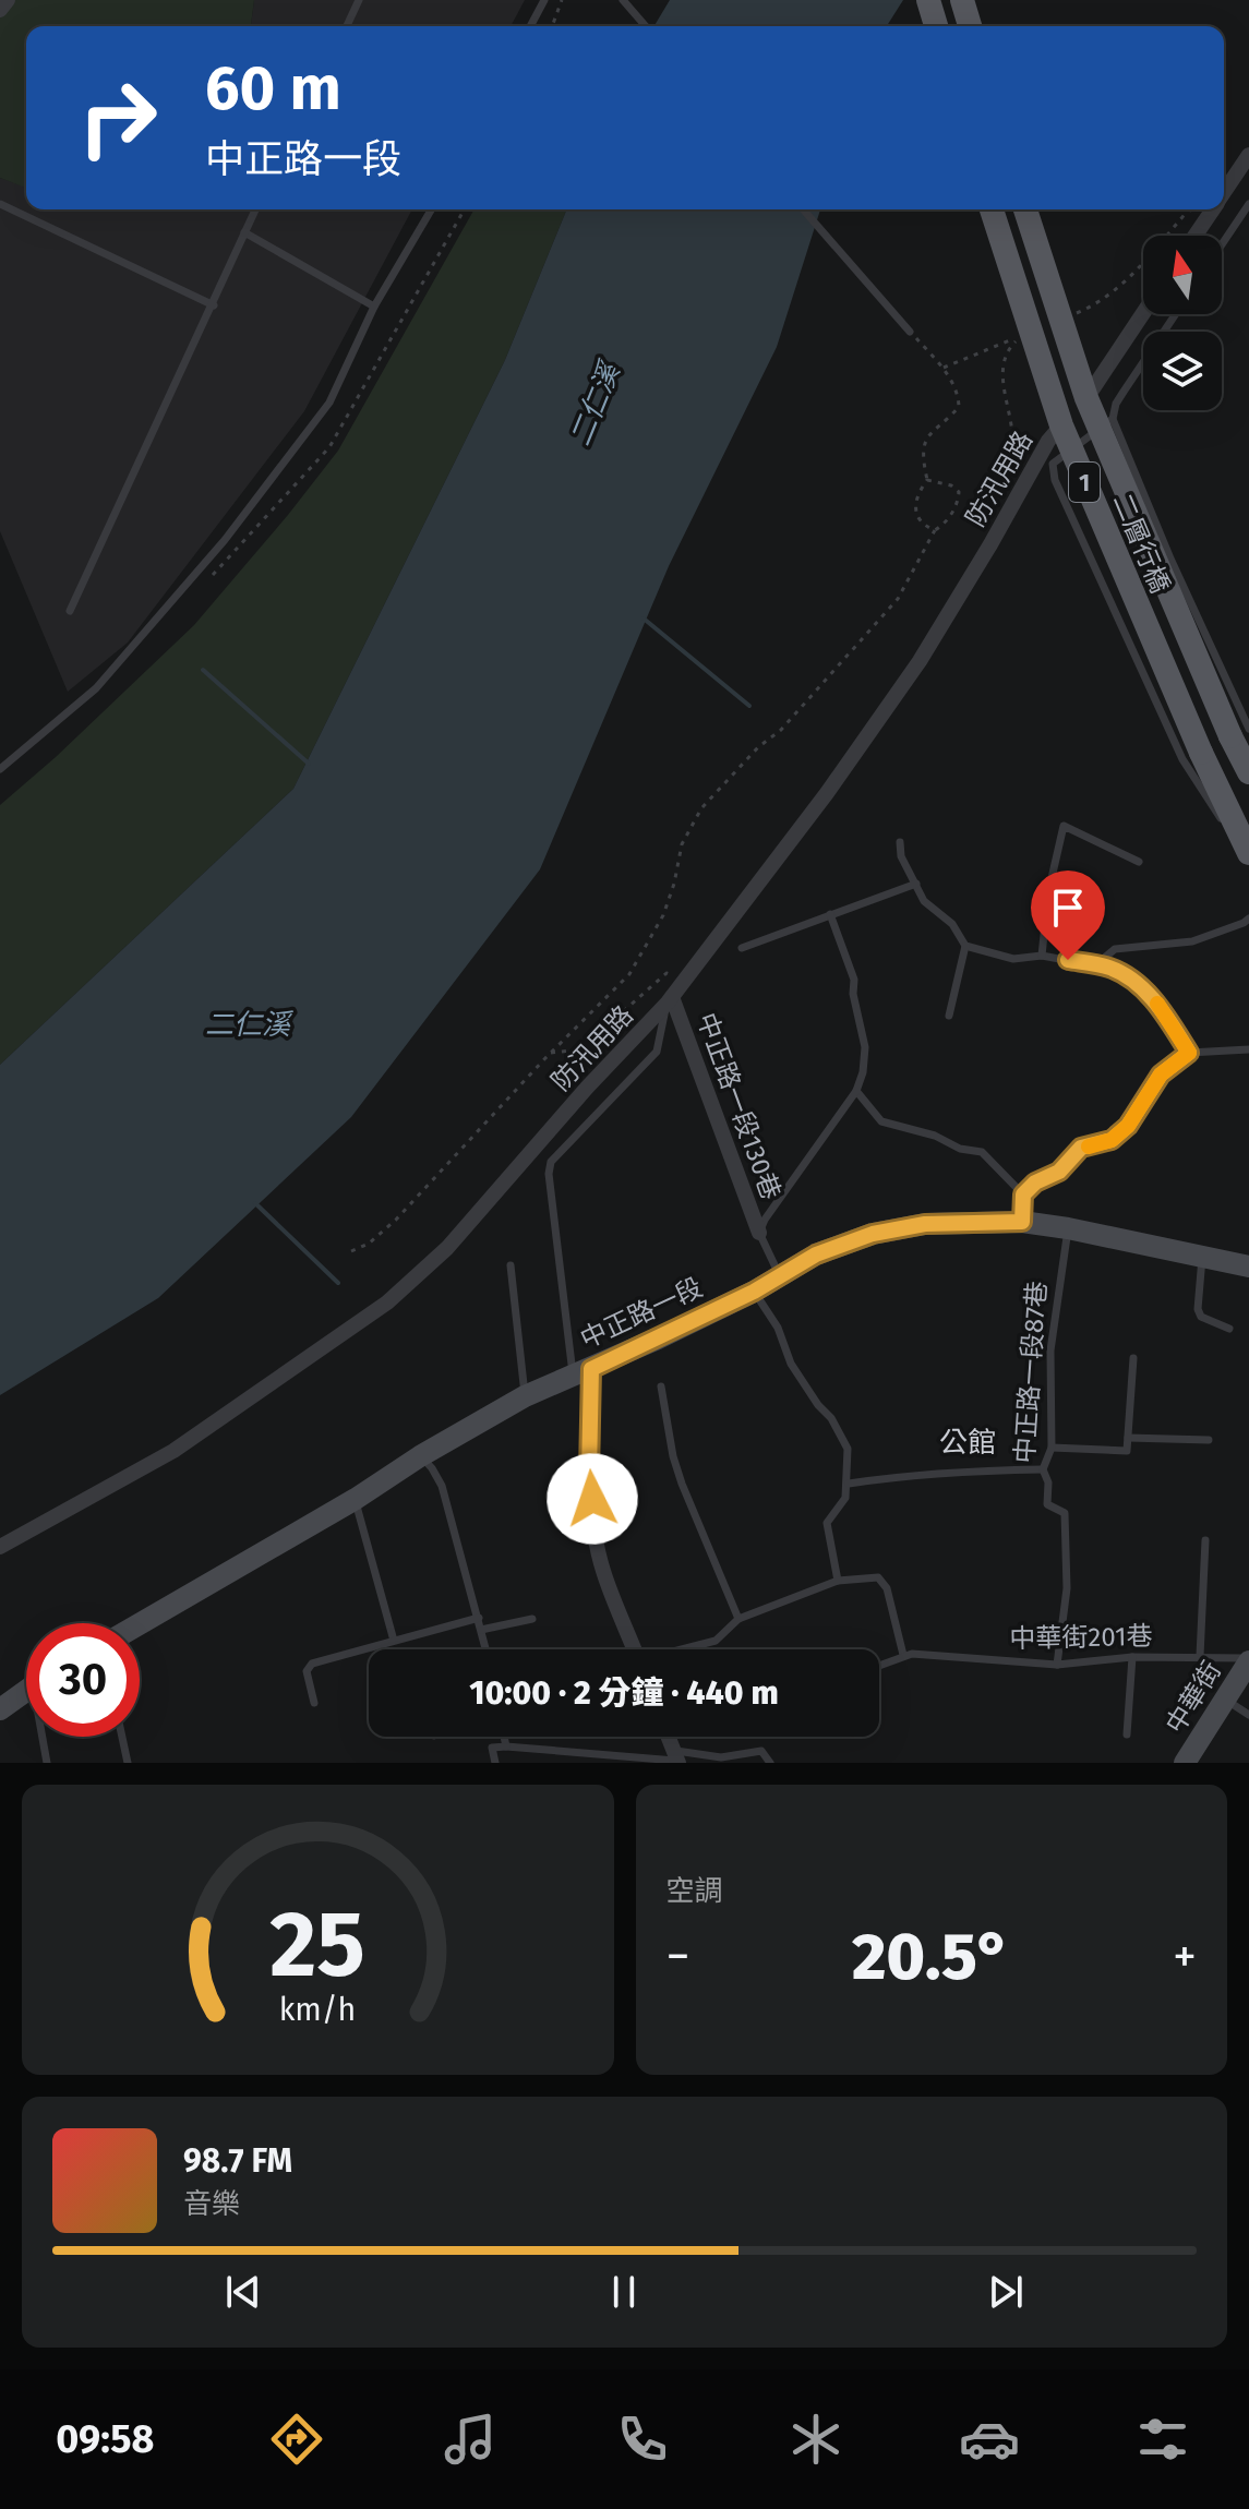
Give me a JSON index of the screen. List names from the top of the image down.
{
  "streets": {
    "main road": ["1", "二層行橋"],
    "street": [
      "防汛用路",
      "中正路一段130巷",
      "中正路一段",
      "中華街"
    ],
    "lane": ["中正路一段87巷", "中華街201巷"]
  },
  "crossings": [
    ["防汛用路", "二層行橋"],
    ["防汛用路", "中正路一段130巷"],
    ["1", "二層行橋"],
    ["中正路一段130巷", "中正路一段"],
    ["中正路一段", "中正路一段87巷"],
    ["中正路一段87巷", "中華街201巷"],
    ["中華街201巷", "中華街"]
  ],
  "districts": ["公館"],
  "water": ["二仁溪"],
  "north": "top",
  "page": {
    "turn": ["60 m", "中正路一段"],
    "limit": "30",
    "trip": "10:00 · 2 分鐘 · 440 m",
    "tile": "空調",
    "heat": ["−", "20.5°", "+"],
    "song": ["98.7 FM", "音樂"],
    "tabs": "09:58",
    "gauge": ["25", "km/h"]
  }
}
